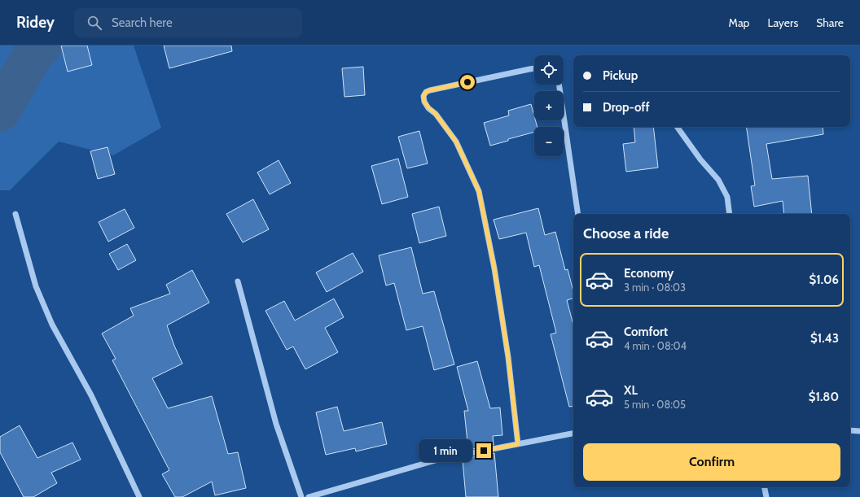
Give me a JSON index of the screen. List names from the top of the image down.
{
  "page": {
    "header": "Ridey",
    "search": "Search here",
    "nav": ["Map", "Layers", "Share"],
    "map_buttons": ["+", "−"],
    "banner": ["Pickup", "Drop-off"],
    "heading": "Choose a ride",
    "list": [
      {
        "name": "Economy",
        "note": "3 min · 08:03",
        "value": "$1.06"
      },
      {
        "name": "Comfort",
        "note": "4 min · 08:04",
        "value": "$1.43"
      },
      {
        "name": "XL",
        "note": "5 min · 08:05",
        "value": "$1.80"
      }
    ],
    "buttons": "Confirm",
    "bubble": "1 min"
  }
}
